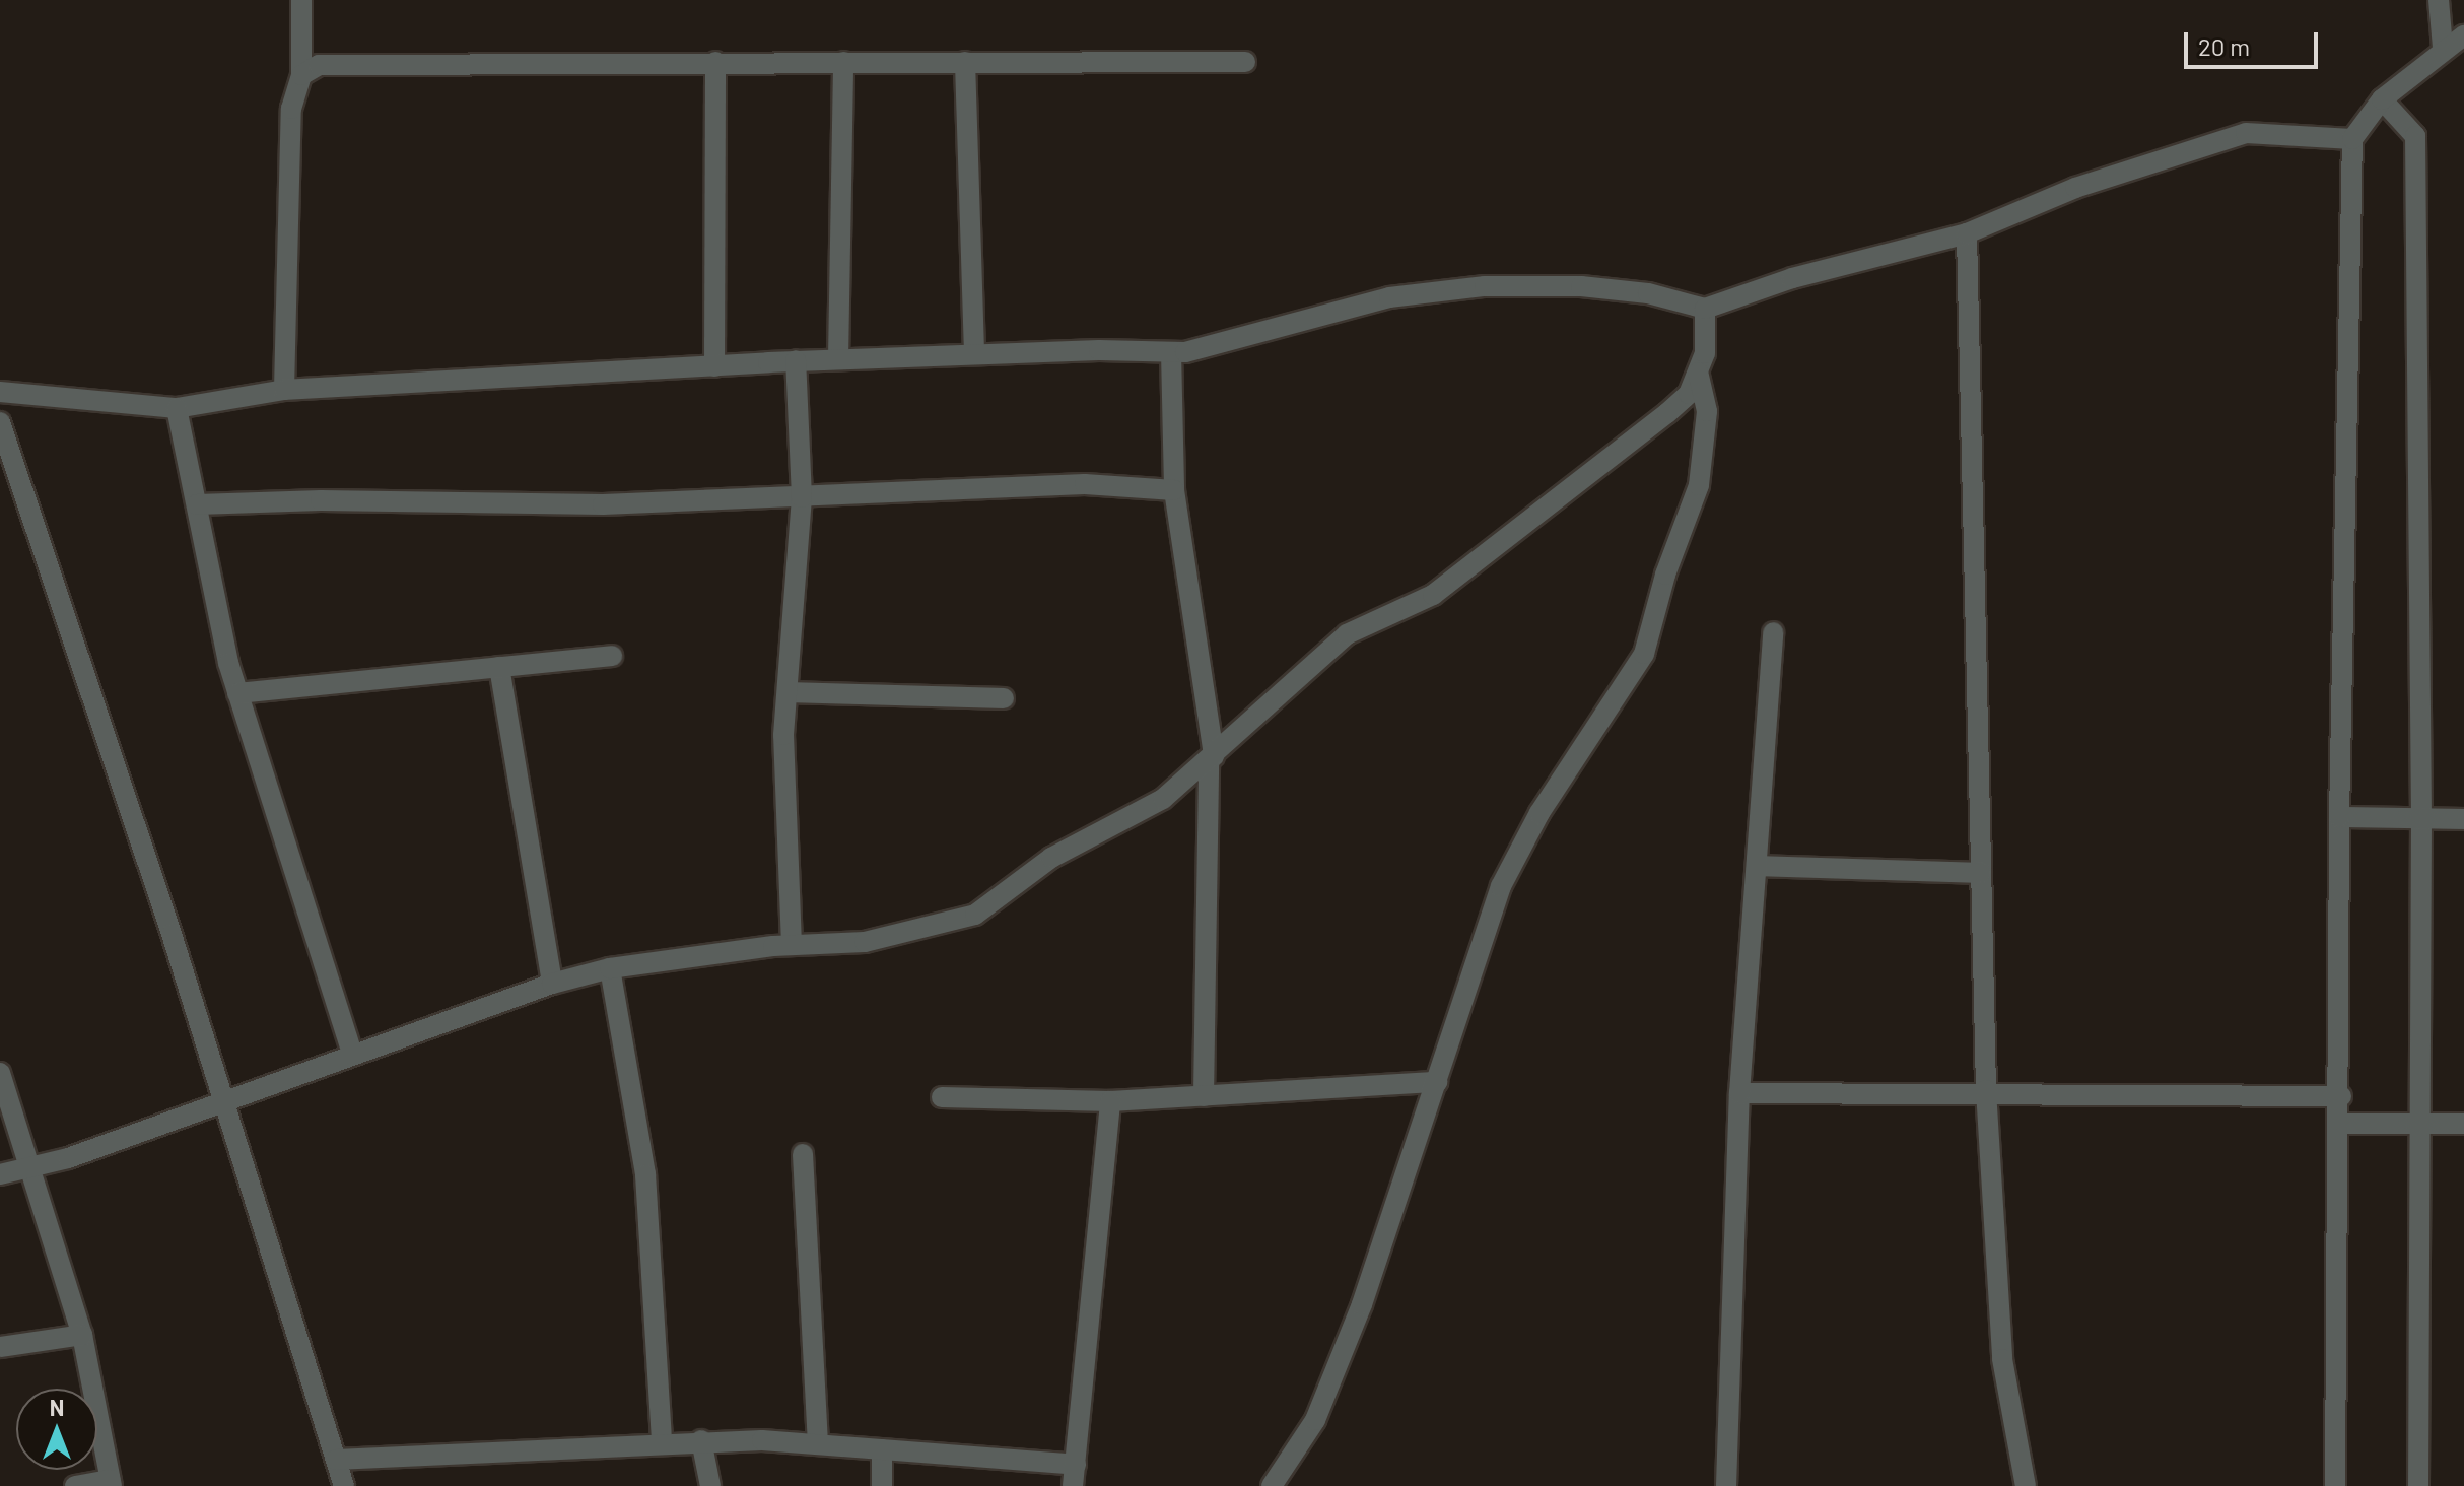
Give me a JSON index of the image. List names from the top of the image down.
{
  "scale_bar": "20 m",
  "north": "top"
}
